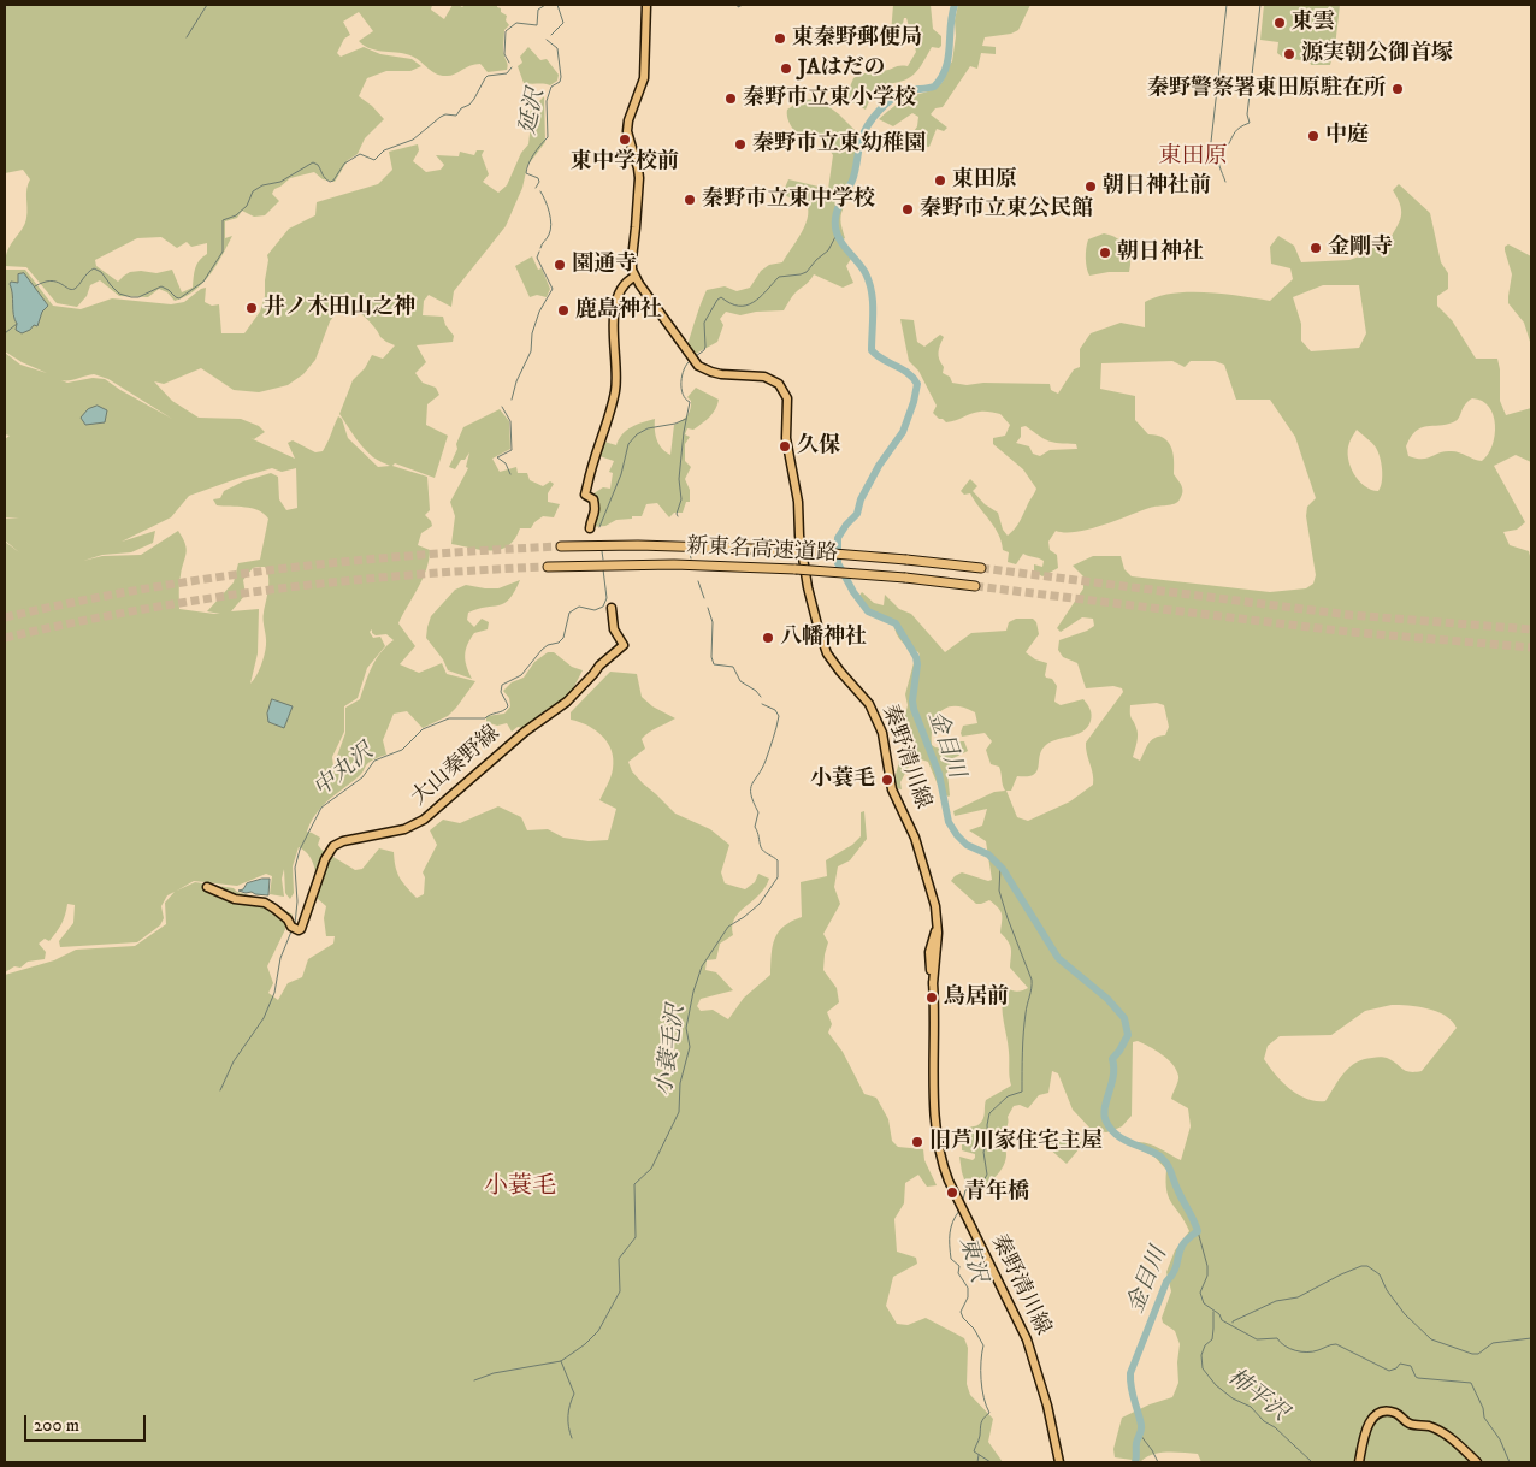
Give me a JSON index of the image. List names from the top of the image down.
{
  "streets": {
    "highway": ["新東名高速道路"],
    "main road": ["秦野清川線", "大山秦野線"]
  },
  "districts": ["東田原", "小蓑毛"],
  "water": [
    "延沢",
    "金目川",
    "中丸沢",
    "小蓑毛沢",
    "東沢",
    "柿平沢"
  ],
  "places": [
    "東雲",
    "東秦野郵便局",
    "源実朝公御首塚",
    "JAはだの",
    "秦野警察署東田原駐在所",
    "秦野市立東小学校",
    "中庭",
    "東中学校前",
    "秦野市立東幼稚園",
    "東田原",
    "朝日神社前",
    "秦野市立東中学校",
    "秦野市立東公民館",
    "金剛寺",
    "朝日神社",
    "園通寺",
    "井ノ木田山之神",
    "鹿島神社",
    "久保",
    "八幡神社",
    "小蓑毛",
    "鳥居前",
    "旧芦川家住宅主屋",
    "青年橋"
  ],
  "scale_bar": "200 m"
}
